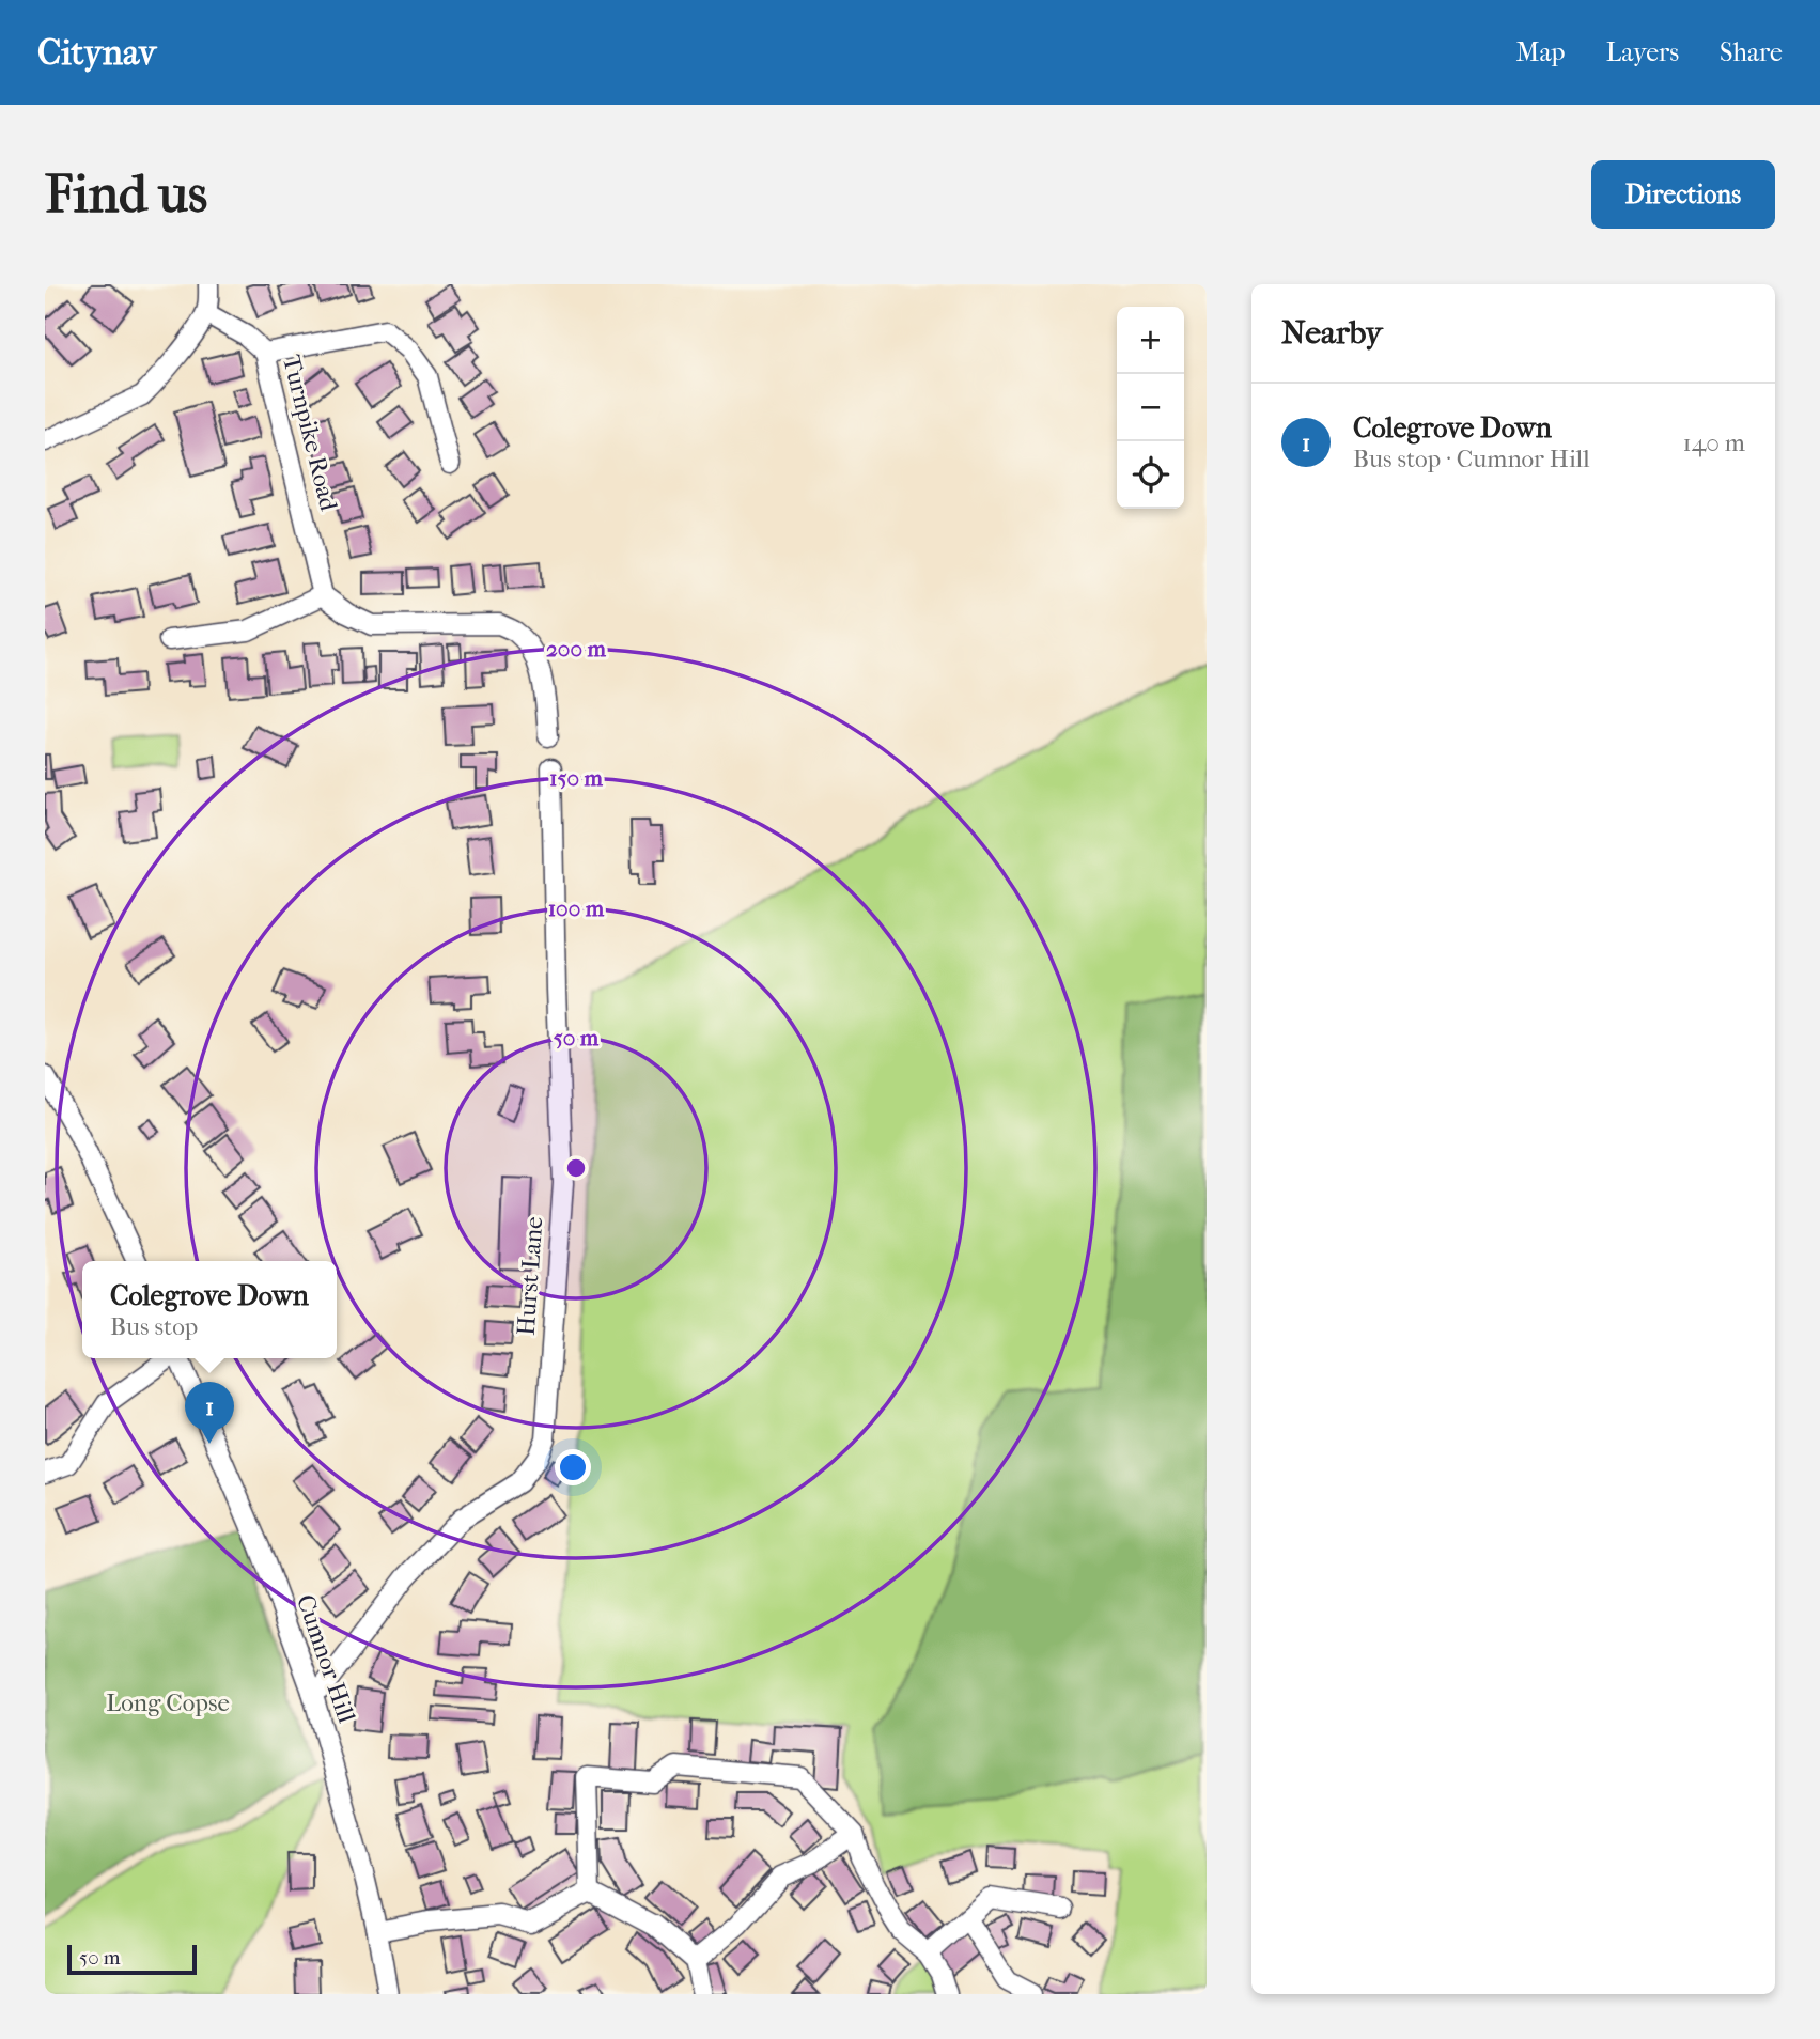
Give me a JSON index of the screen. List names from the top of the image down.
{
  "streets": {
    "street": ["Turnpike Road", "Hurst Lane", "Cumnor Hill"]
  },
  "crossings": [
    ["Hurst Lane", "Cumnor Hill"]
  ],
  "parks": ["Long Copse"],
  "scale_bar": "50 m",
  "page": {
    "header": "Citynav",
    "nav": ["Map", "Layers", "Share"],
    "buttons": "Directions",
    "title": "Find us",
    "heading": "Nearby",
    "map_buttons": ["+", "−"],
    "list": [
      {
        "mark": "1",
        "name": "Colegrove Down",
        "note": "Bus stop · Cumnor Hill",
        "value": "140 m"
      }
    ],
    "popup": ["Colegrove Down", "Bus stop"],
    "pins": "1",
    "scale": "50 m"
  },
  "rings": [
    "200 m",
    "150 m",
    "100 m",
    "50 m"
  ]
}
